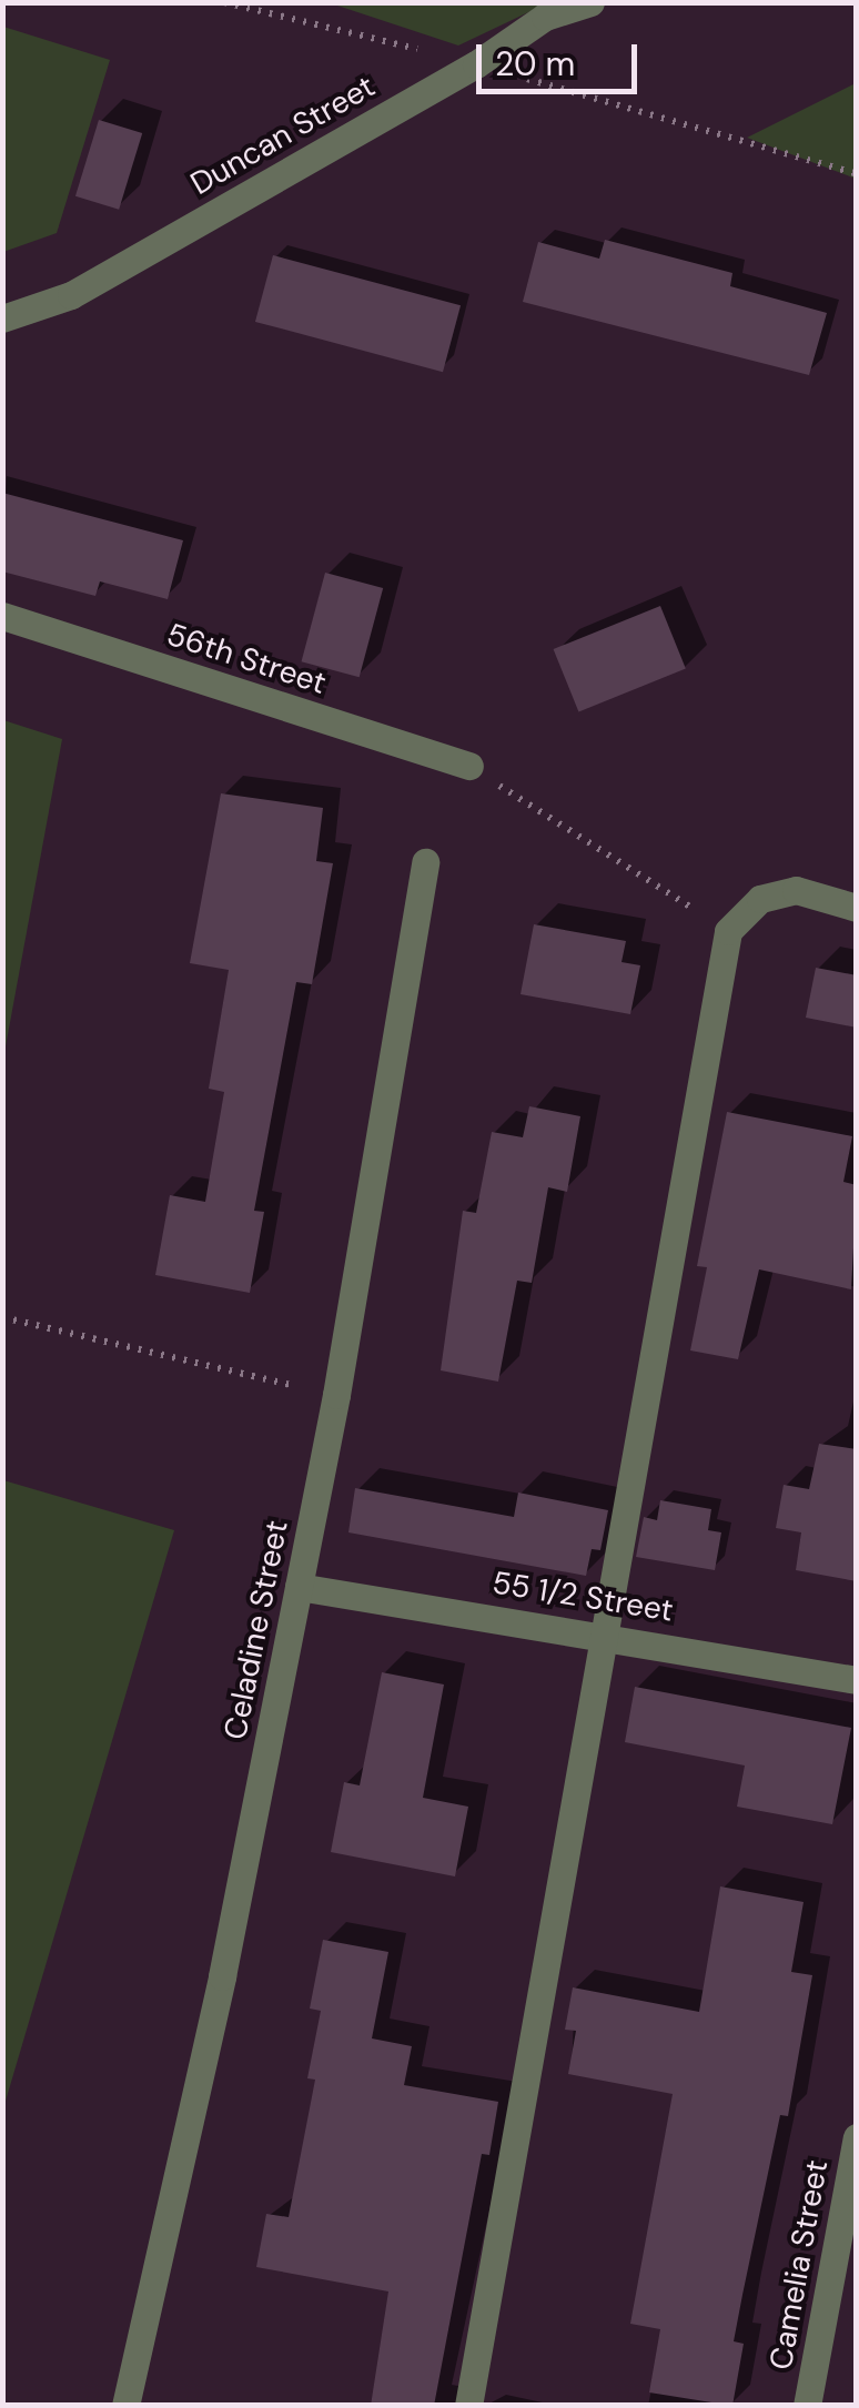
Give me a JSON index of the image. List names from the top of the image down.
{
  "streets": {
    "street": [
      "Duncan Street",
      "56th Street",
      "55 1/2 Street",
      "Celadine Street",
      "Camelia Street"
    ]
  },
  "crossings": [
    ["55 1/2 Street", "Celadine Street"]
  ],
  "scale_bar": "20 m"
}
